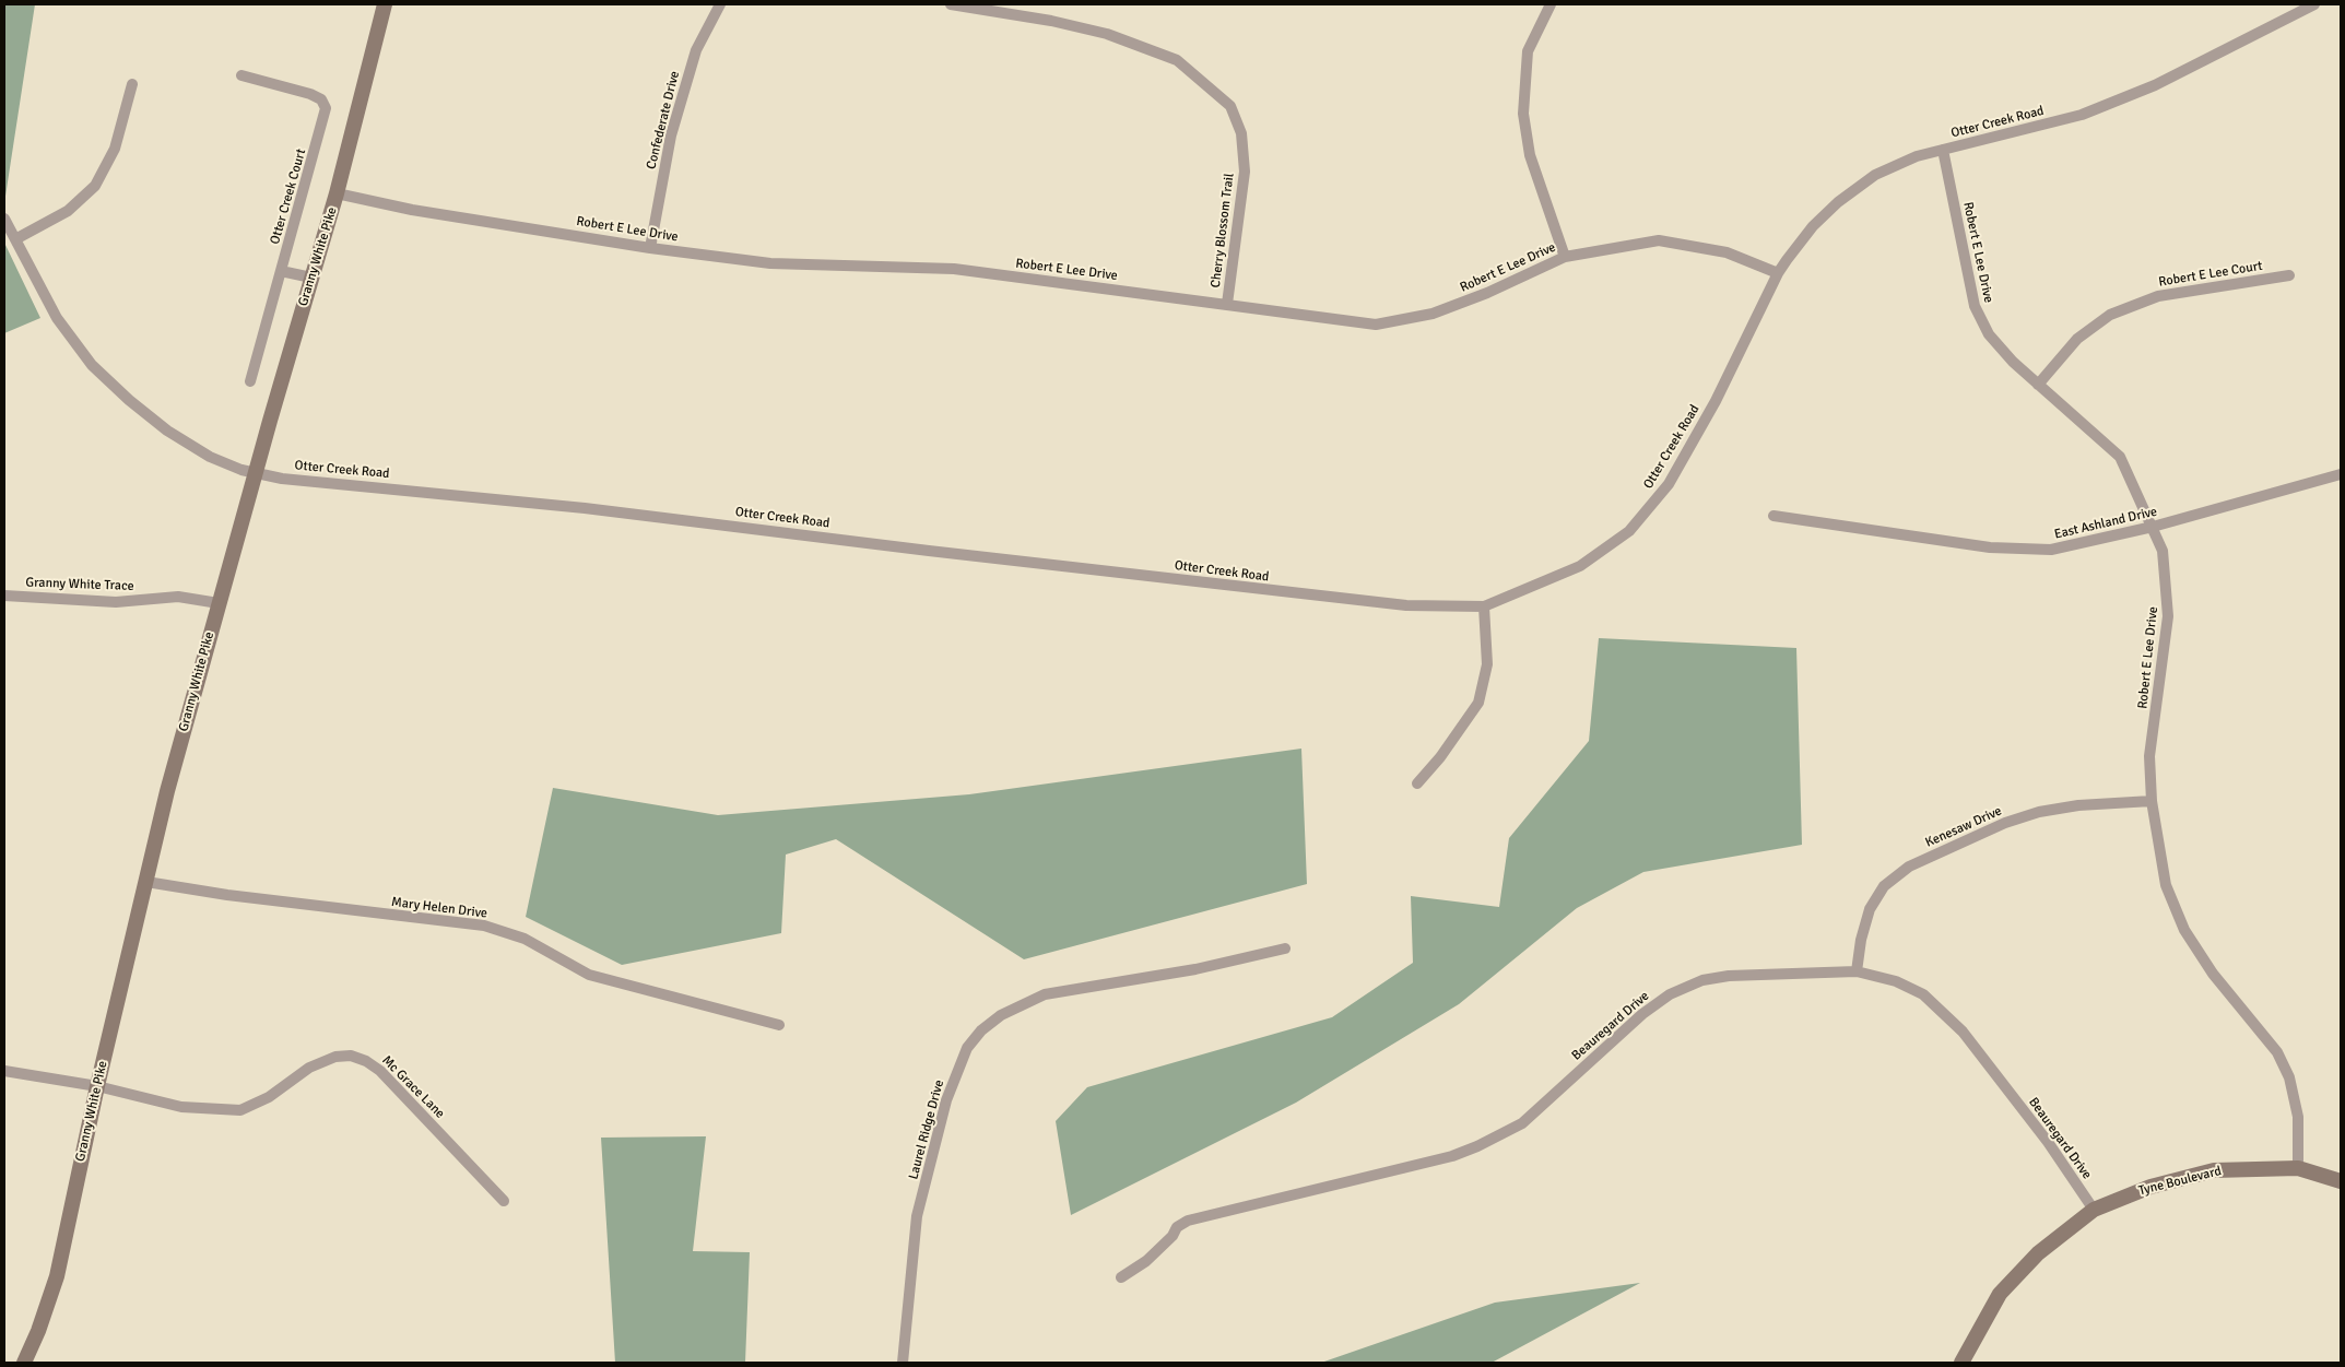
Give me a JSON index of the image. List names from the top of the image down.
{
  "streets": {
    "main road": ["Granny White Pike", "Tyne Boulevard"],
    "street": [
      "Confederate Drive",
      "Otter Creek Road",
      "Otter Creek Court",
      "Robert E Lee Drive",
      "Cherry Blossom Trail",
      "Robert E Lee Court",
      "East Ashland Drive",
      "Granny White Trace",
      "Kenesaw Drive",
      "Mary Helen Drive",
      "Beauregard Drive",
      "Mc Grace Lane",
      "Laurel Ridge Drive"
    ]
  },
  "crossings": [
    ["Confederate Drive", "Robert E Lee Drive"],
    ["Otter Creek Road", "Robert E Lee Drive"],
    ["Otter Creek Road", "Granny White Pike"],
    ["Robert E Lee Drive", "Cherry Blossom Trail"],
    ["Robert E Lee Drive", "Granny White Pike"],
    ["Robert E Lee Drive", "Robert E Lee Court"],
    ["Robert E Lee Drive", "East Ashland Drive"],
    ["Robert E Lee Drive", "Kenesaw Drive"],
    ["Robert E Lee Drive", "Tyne Boulevard"],
    ["Granny White Pike", "Granny White Trace"],
    ["Granny White Pike", "Mary Helen Drive"],
    ["Granny White Pike", "Mc Grace Lane"],
    ["Kenesaw Drive", "Beauregard Drive"],
    ["Beauregard Drive", "Tyne Boulevard"]
  ]
}
